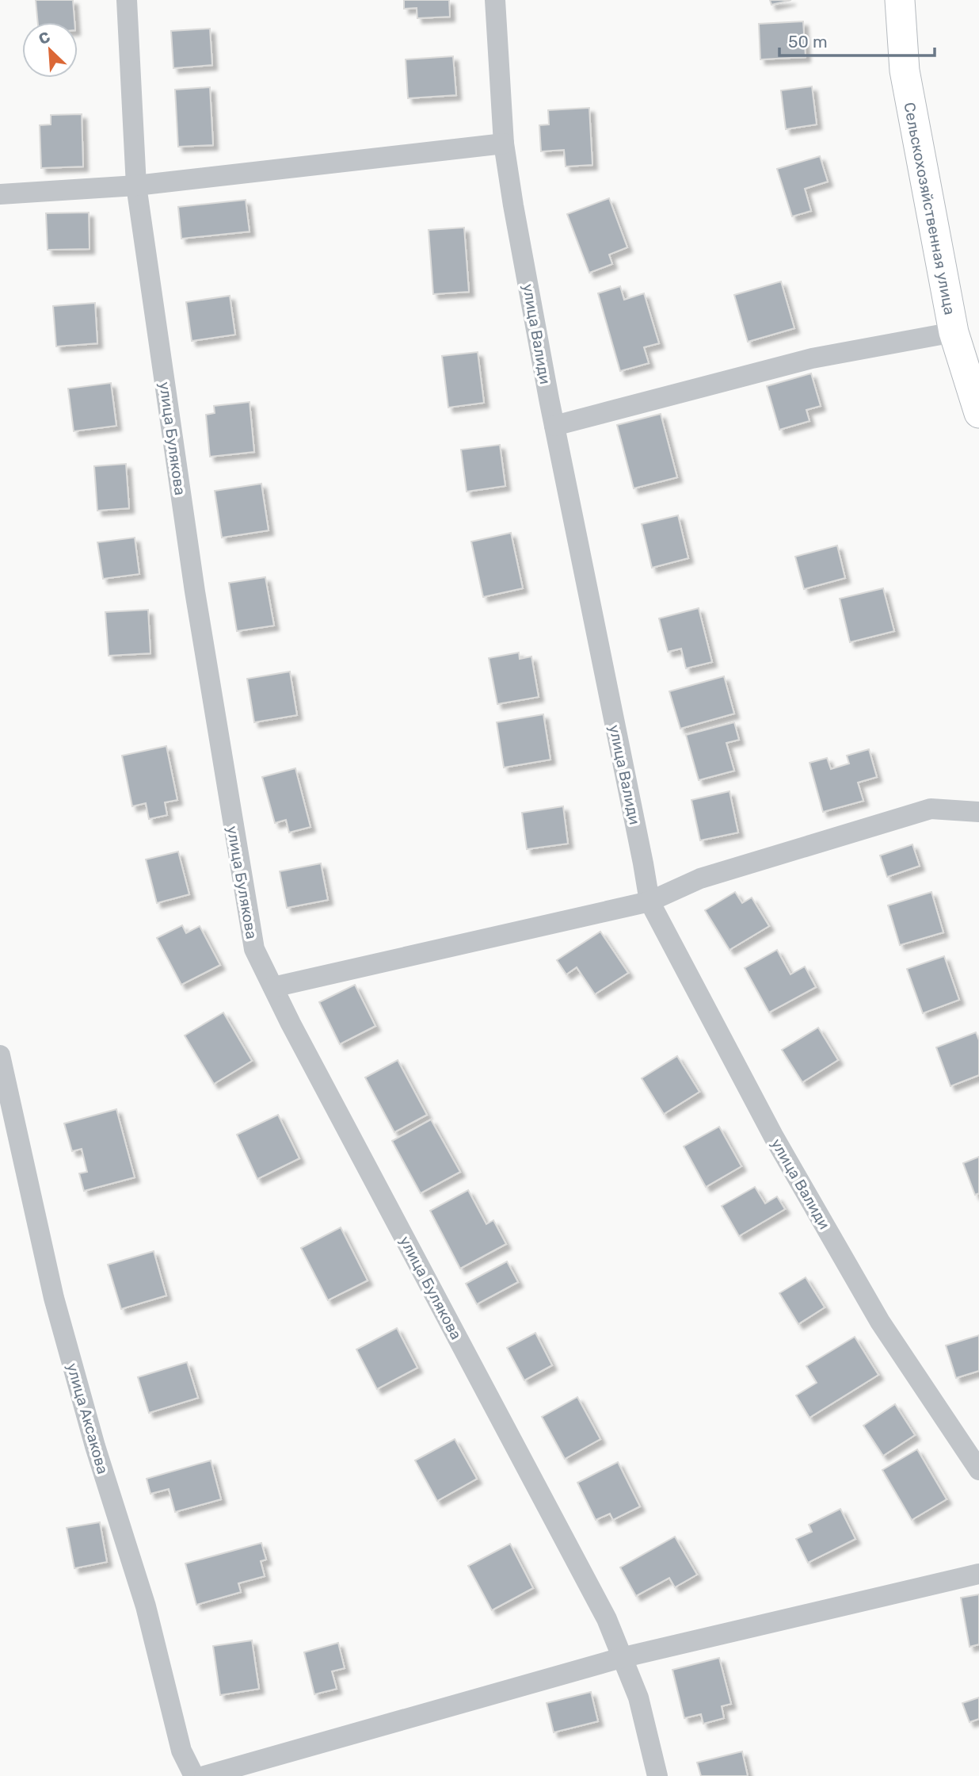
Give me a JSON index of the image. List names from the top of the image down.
{
  "streets": {
    "main road": ["Сельскохозяйственная улица"],
    "street": ["улица Валиди", "улица Булякова", "улица Аксакова"]
  },
  "scale_bar": "50 m",
  "north": "top left"
}
